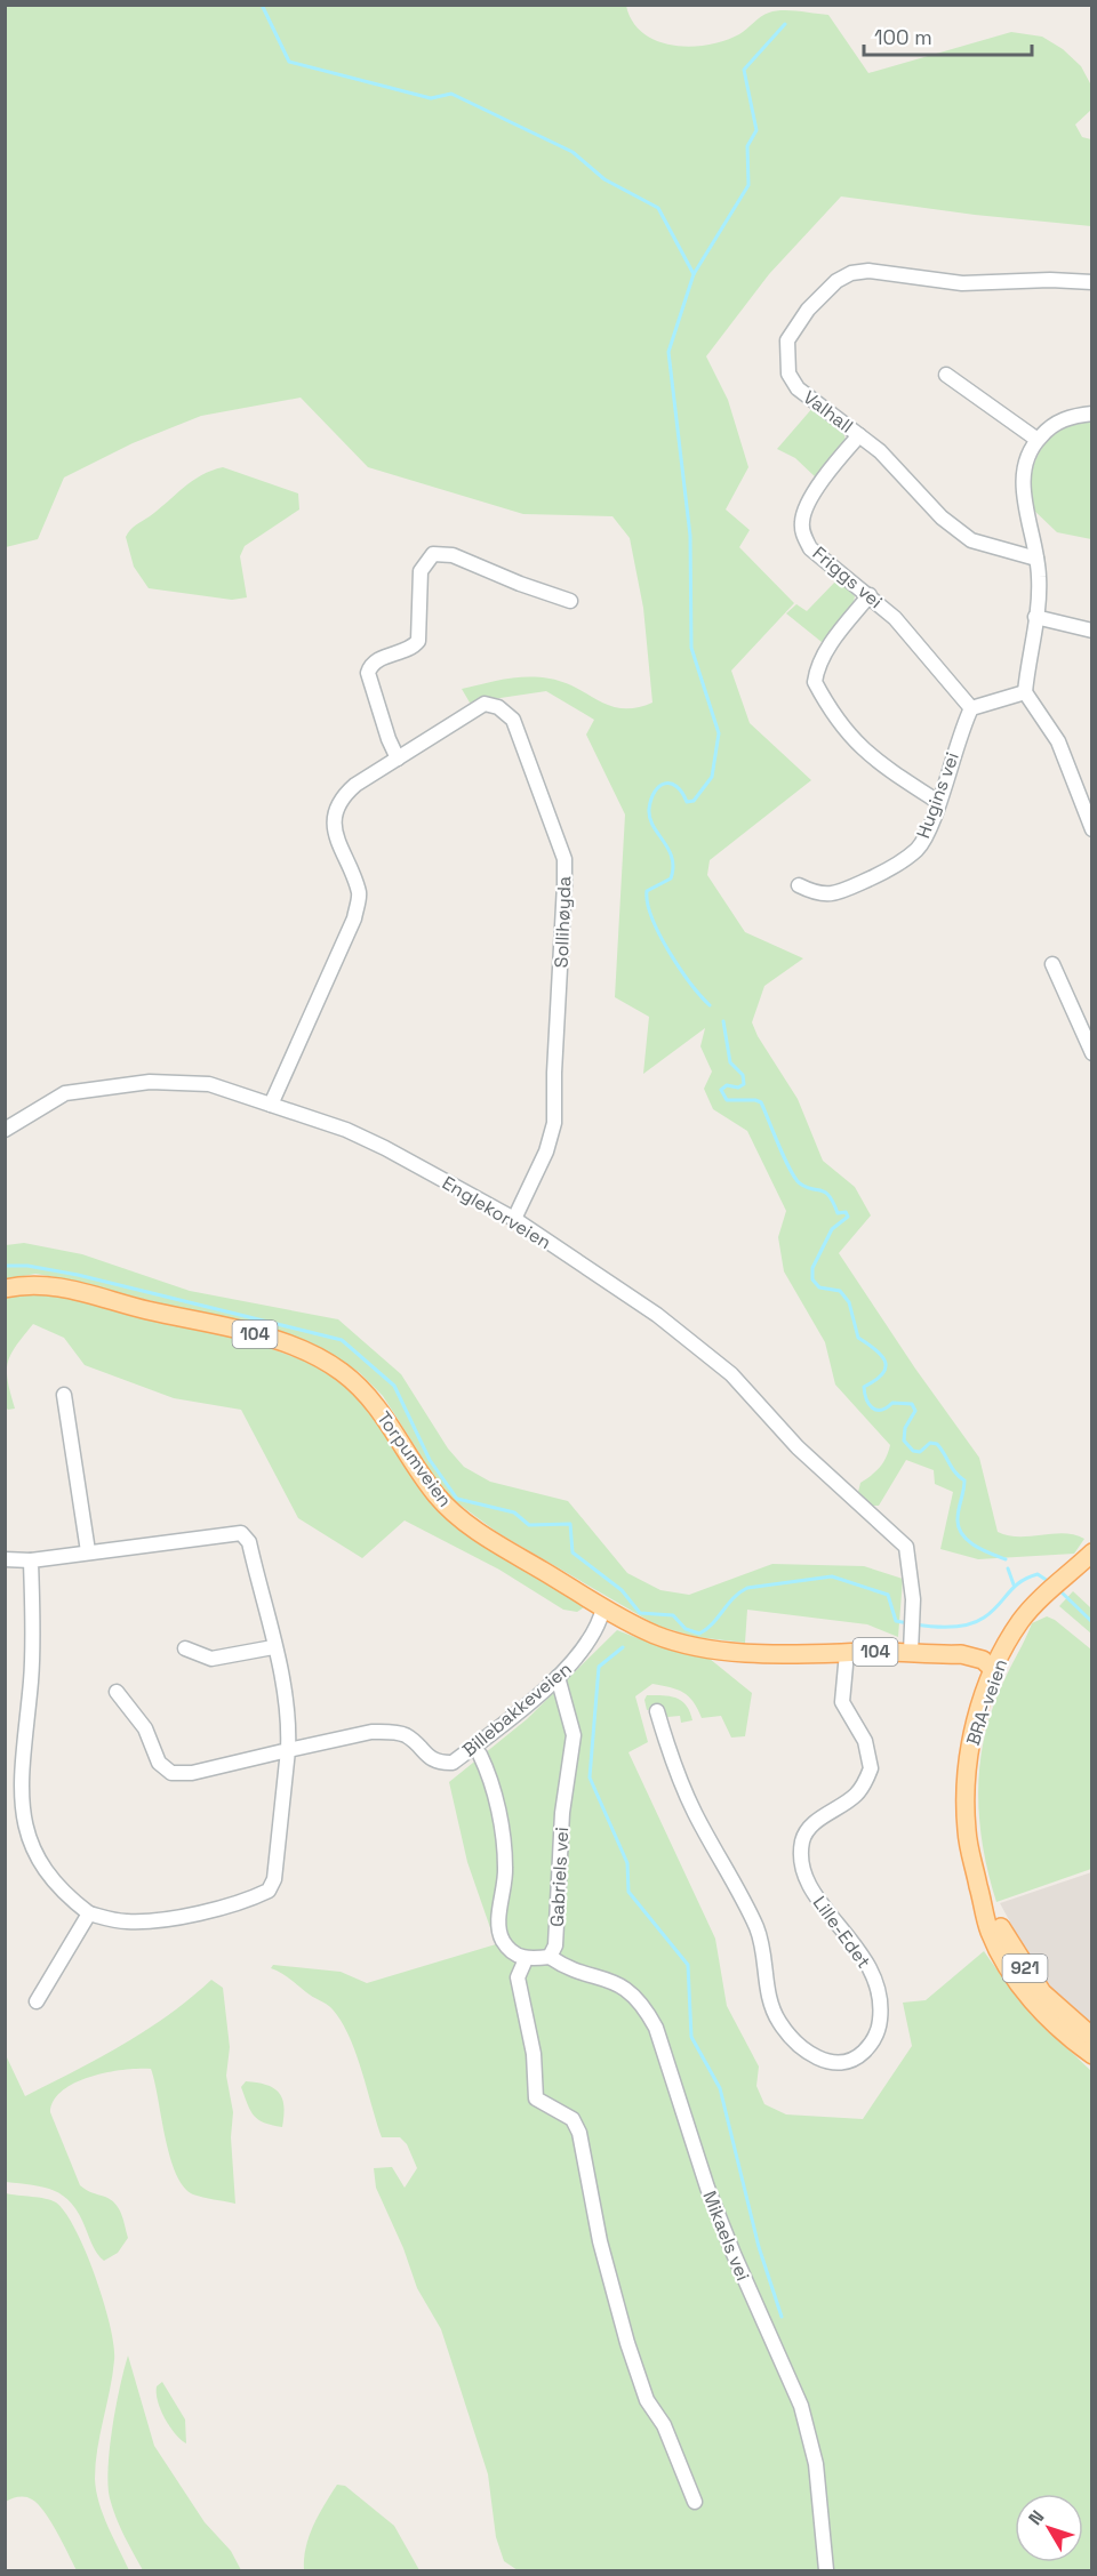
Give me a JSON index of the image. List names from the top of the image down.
{
  "streets": {
    "main road": [
      "104",
      "Torpumveien",
      "BRA-veien",
      "921"
    ],
    "street": [
      "Valhall",
      "Friggs vei",
      "Hugins vei",
      "Sollihøyda",
      "Englekorveien",
      "Billebakkeveien",
      "Gabriels vei",
      "Lille-Edet",
      "Mikaels vei"
    ]
  },
  "crossings": [
    ["Valhall", "Friggs vei"],
    ["Friggs vei", "Hugins vei"],
    ["Sollihøyda", "Englekorveien"],
    ["Englekorveien", "Torpumveien"],
    ["Torpumveien", "BRA-veien"],
    ["Torpumveien", "Billebakkeveien"],
    ["Torpumveien", "Lille-Edet"],
    ["Billebakkeveien", "Gabriels vei"],
    ["Gabriels vei", "Mikaels vei"]
  ],
  "scale_bar": "100 m",
  "north": "top left"
}
